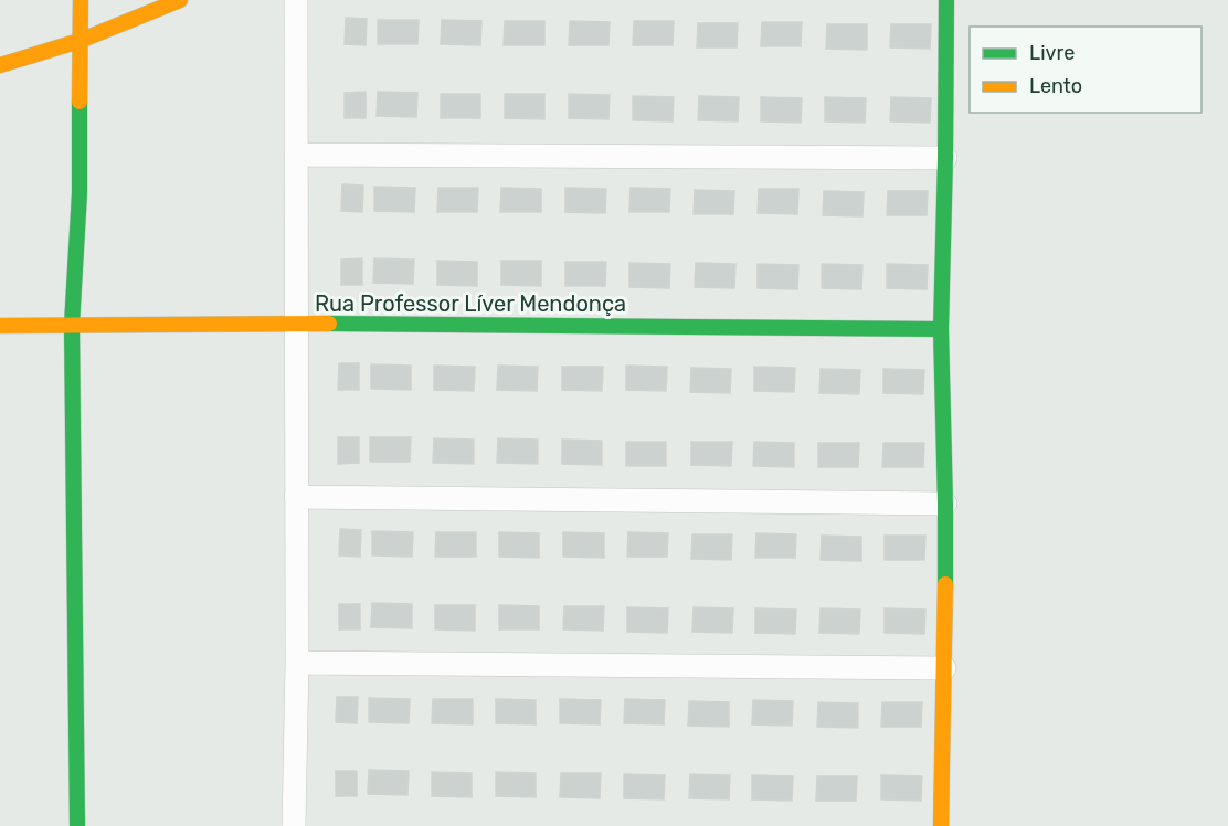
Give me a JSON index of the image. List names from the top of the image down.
{
  "streets": {
    "street": ["Rua Professor Líver Mendonça"]
  },
  "legend": ["Livre", "Lento"]
}
